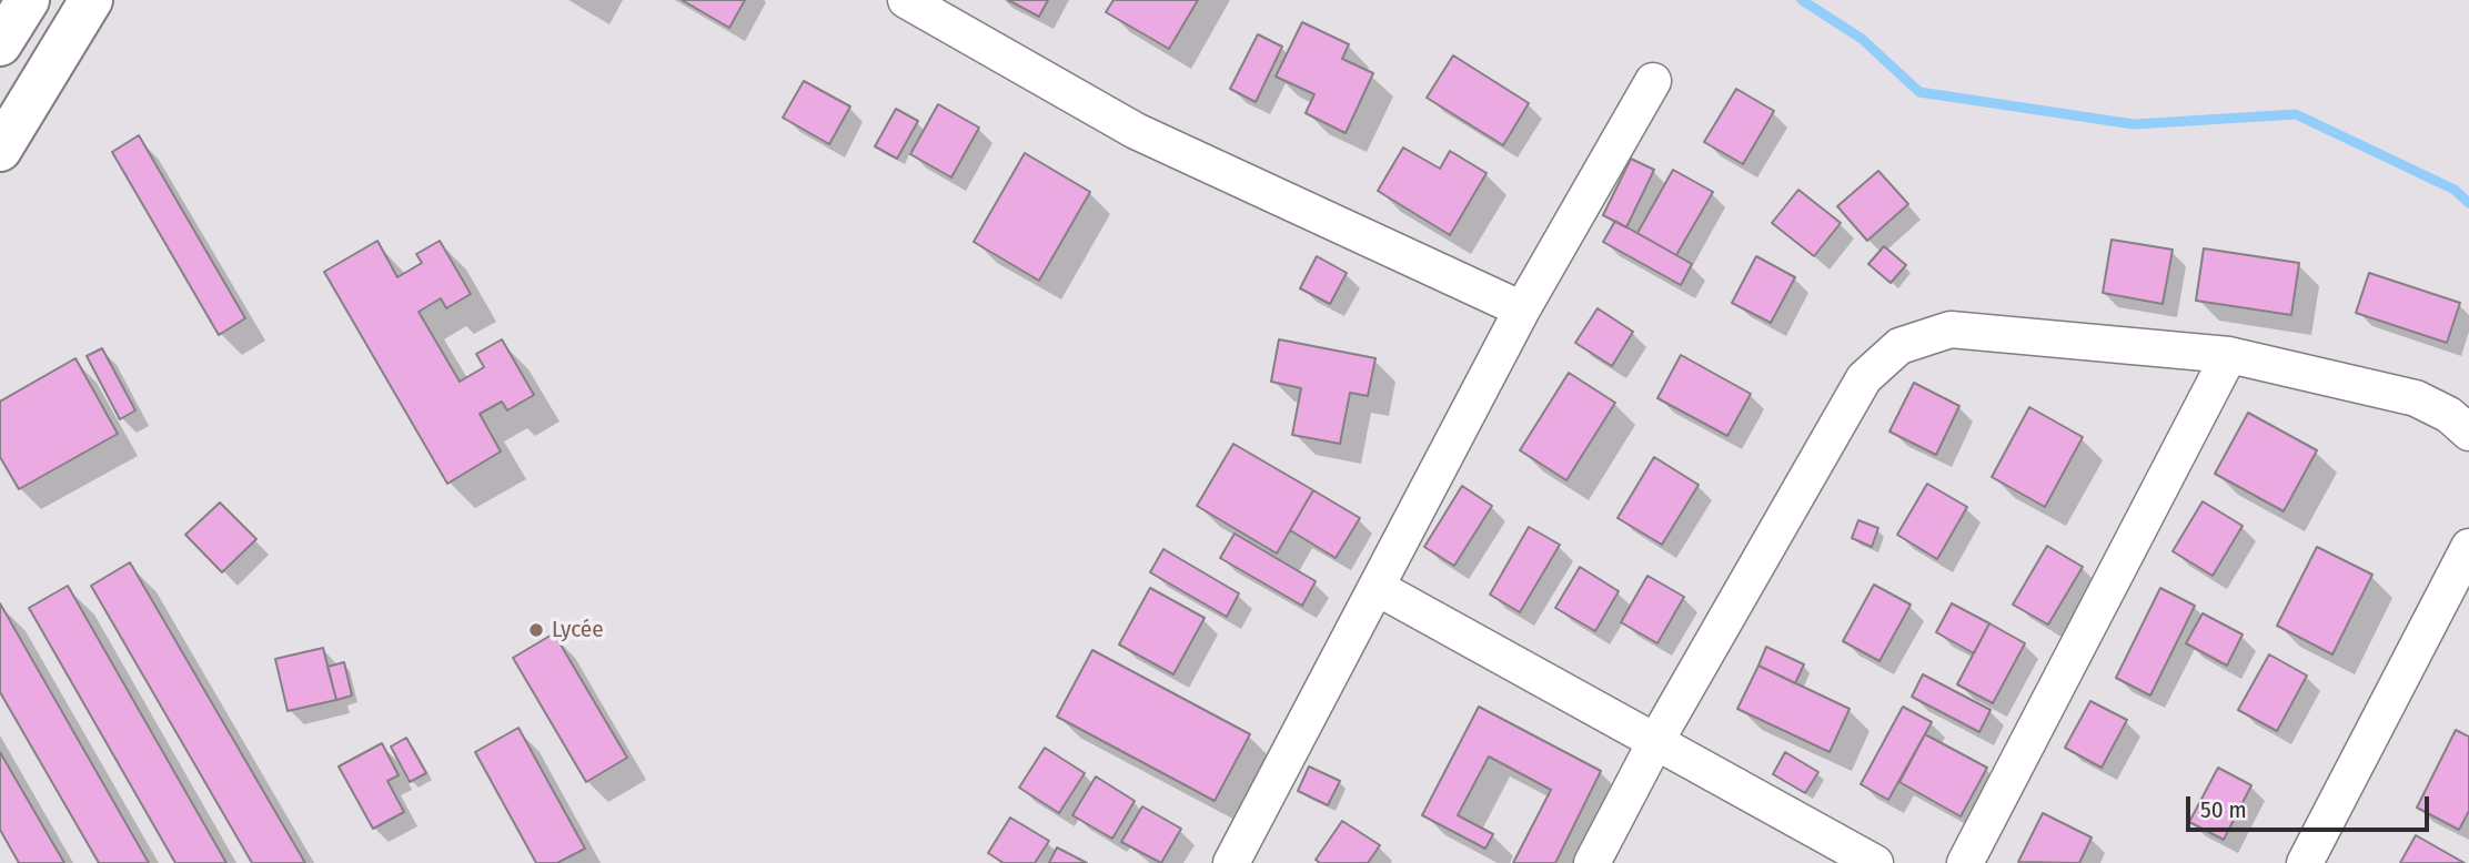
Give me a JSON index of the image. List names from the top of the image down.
{
  "places": ["Lycée"],
  "scale_bar": "50 m"
}
